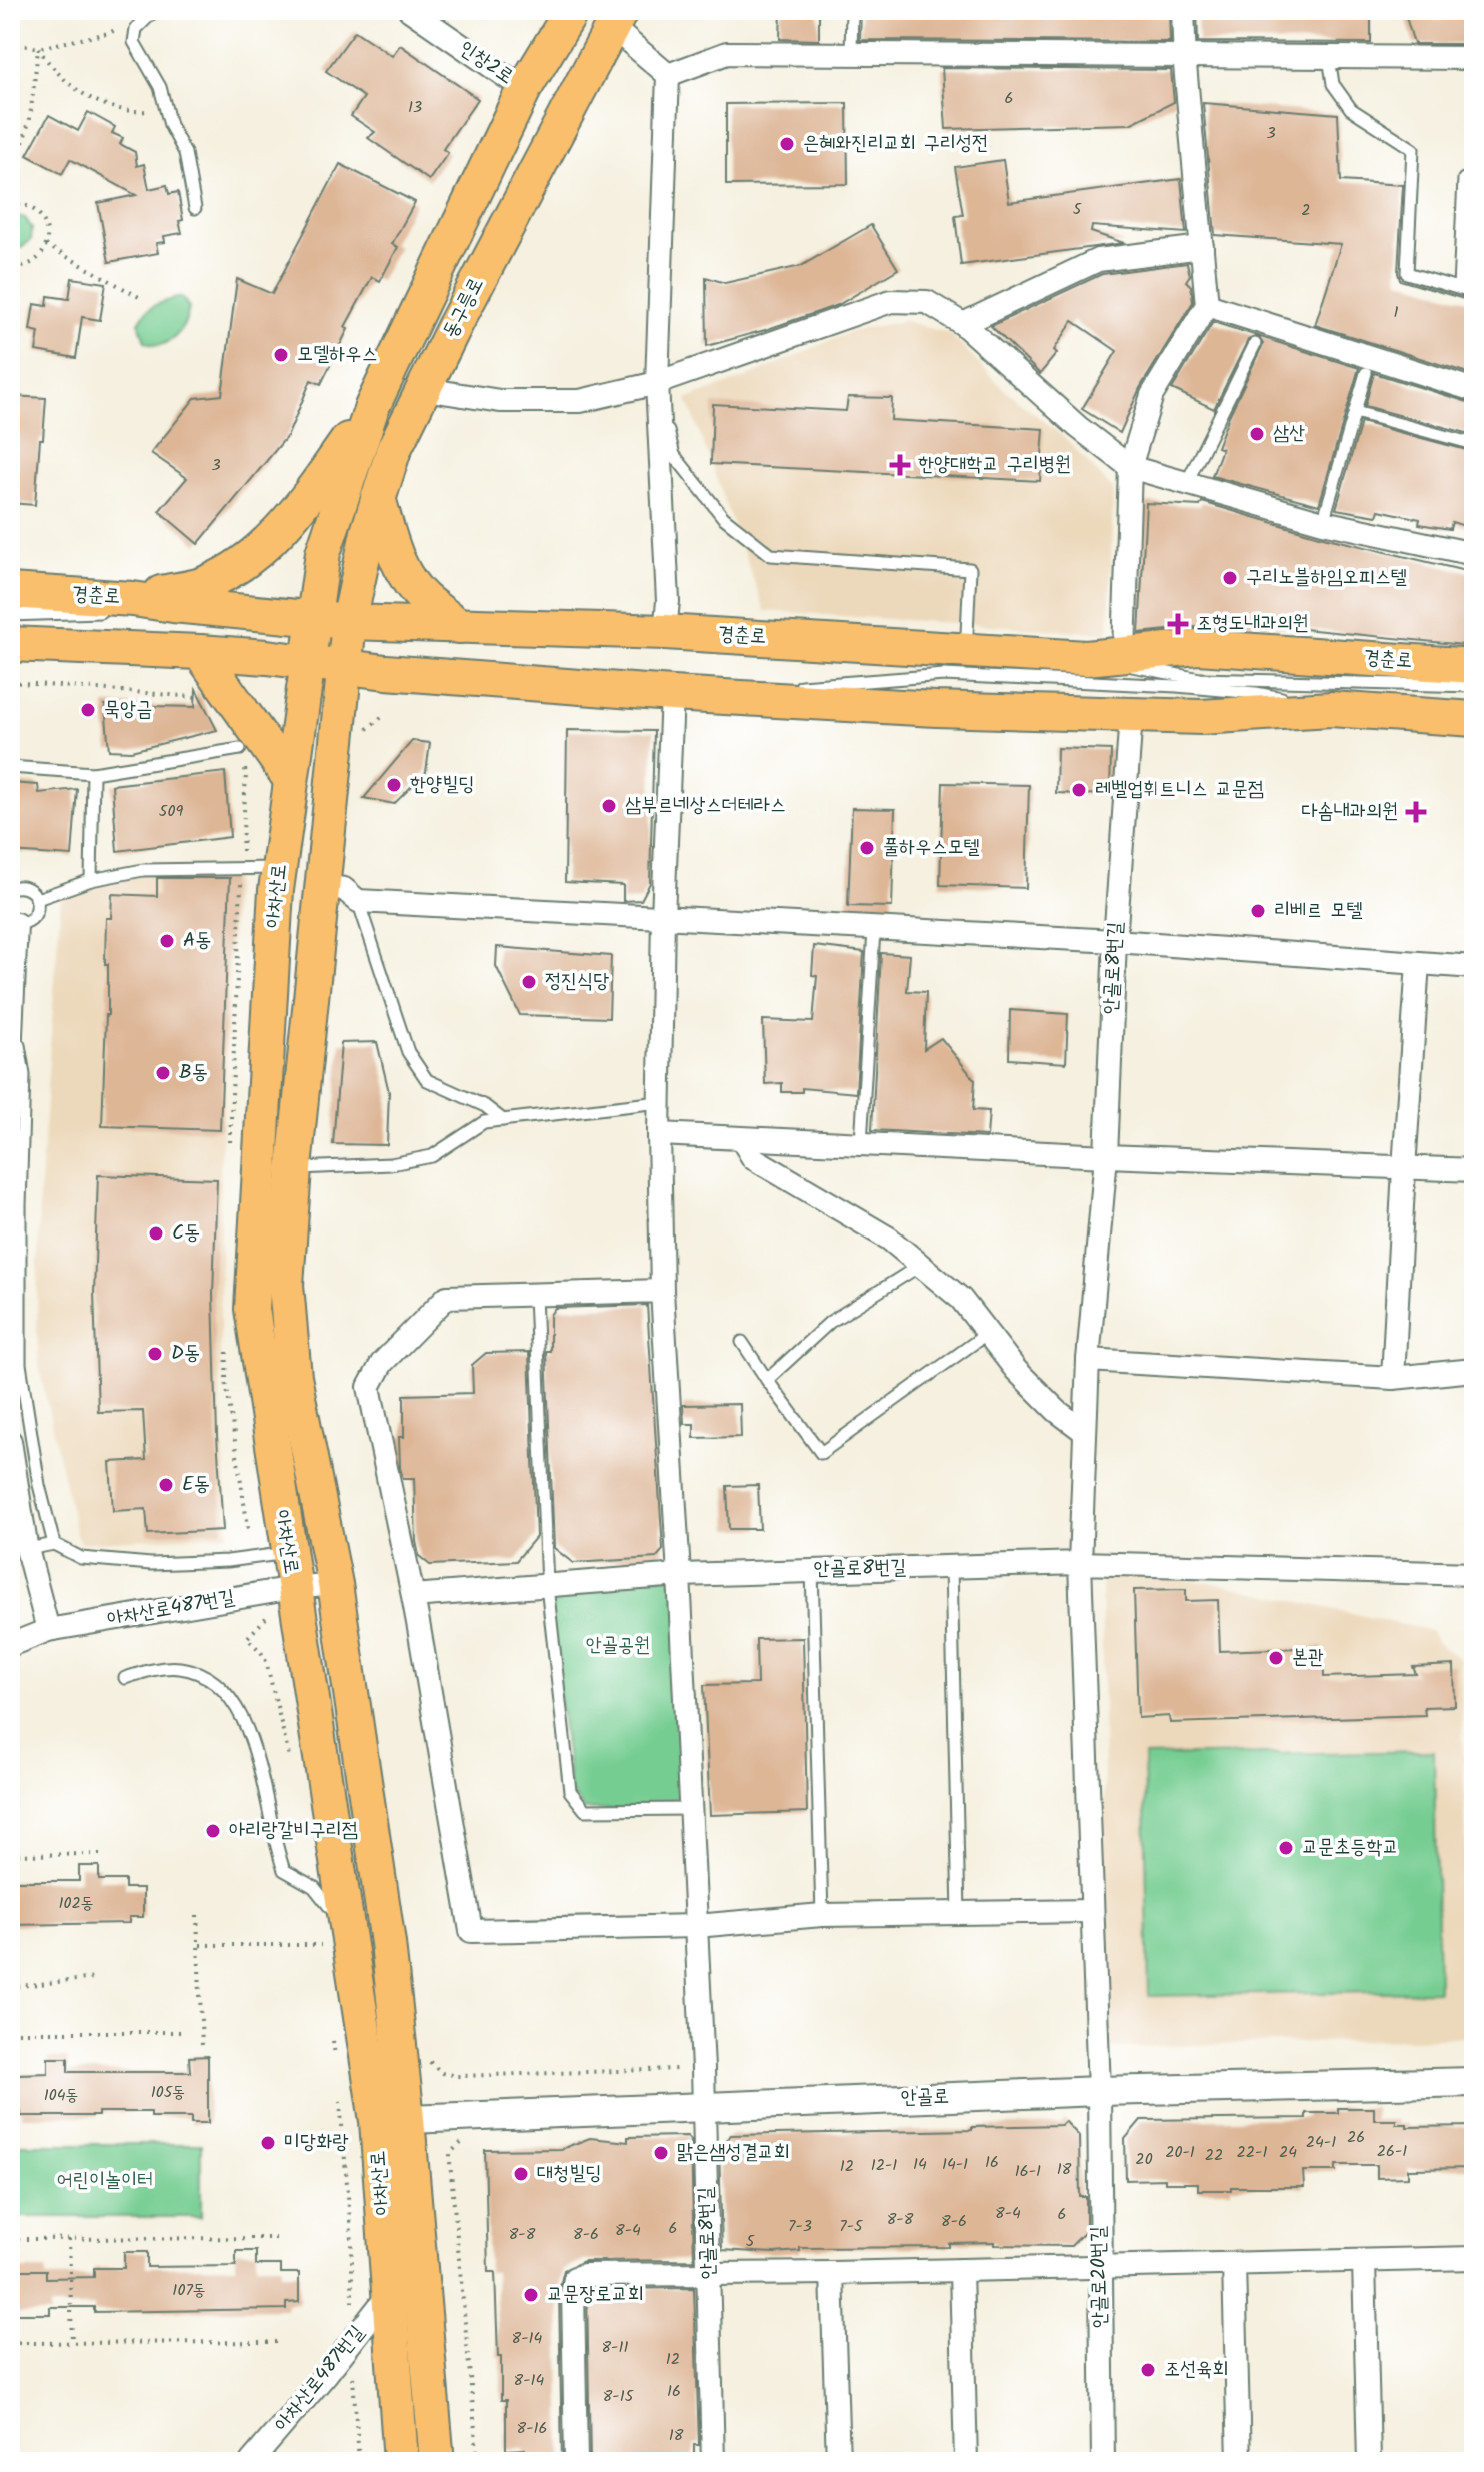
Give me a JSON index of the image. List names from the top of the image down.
{
  "streets": {
    "main road": ["동구릉로", "경춘로", "아차산로"],
    "street": [
      "인창2로",
      "안골로8번길",
      "아차산로487번길",
      "안골로",
      "안골로20번길"
    ]
  },
  "crossings": [
    ["인창2로", "동구릉로"],
    ["동구릉로", "경춘로"],
    ["동구릉로", "아차산로"],
    ["경춘로", "아차산로"],
    ["아차산로", "아차산로487번길"],
    ["아차산로", "안골로"],
    ["안골로8번길", "안골로"],
    ["안골로8번길", "안골로20번길"],
    ["안골로", "안골로20번길"]
  ],
  "parks": ["안골공원", "어린이놀이터"],
  "places": {
    "other": [
      "은혜와진리교회 구리성전",
      "모델하우스",
      "삼산",
      "구리노블하임오피스텔",
      "묵앙금",
      "한양빌딩",
      "레벨업휘트니스 교문점",
      "삼부르네상스더테라스",
      "풀하우스모텔",
      "리베르 모텔",
      "A동",
      "정진식당",
      "B동",
      "C동",
      "D동",
      "E동",
      "본관",
      "아리랑갈비구리점",
      "교문초등학교",
      "미당화랑",
      "맑은샘성결교회",
      "대청빌딩",
      "교문장로교회",
      "조선육회"
    ],
    "health": ["한양대학교 구리병원", "조형도내과의원", "다솜내과의원"]
  },
  "house_numbers": [
    "6",
    "13",
    "3",
    "5",
    "2",
    "1",
    "3",
    "509",
    "102동",
    "105동",
    "104동",
    "26",
    "24-1",
    "26-1",
    "20-1",
    "22-1",
    "24",
    "22",
    "20",
    "16",
    "14",
    "14-1",
    "12-1",
    "12",
    "18",
    "16-1",
    "8-4",
    "6",
    "8-8",
    "8-6",
    "7-3",
    "7-5",
    "6",
    "8-4",
    "8-8",
    "8-6",
    "5",
    "107동",
    "8-14",
    "8-11",
    "12",
    "8-14",
    "16",
    "8-15",
    "8-16",
    "18"
  ]
}
